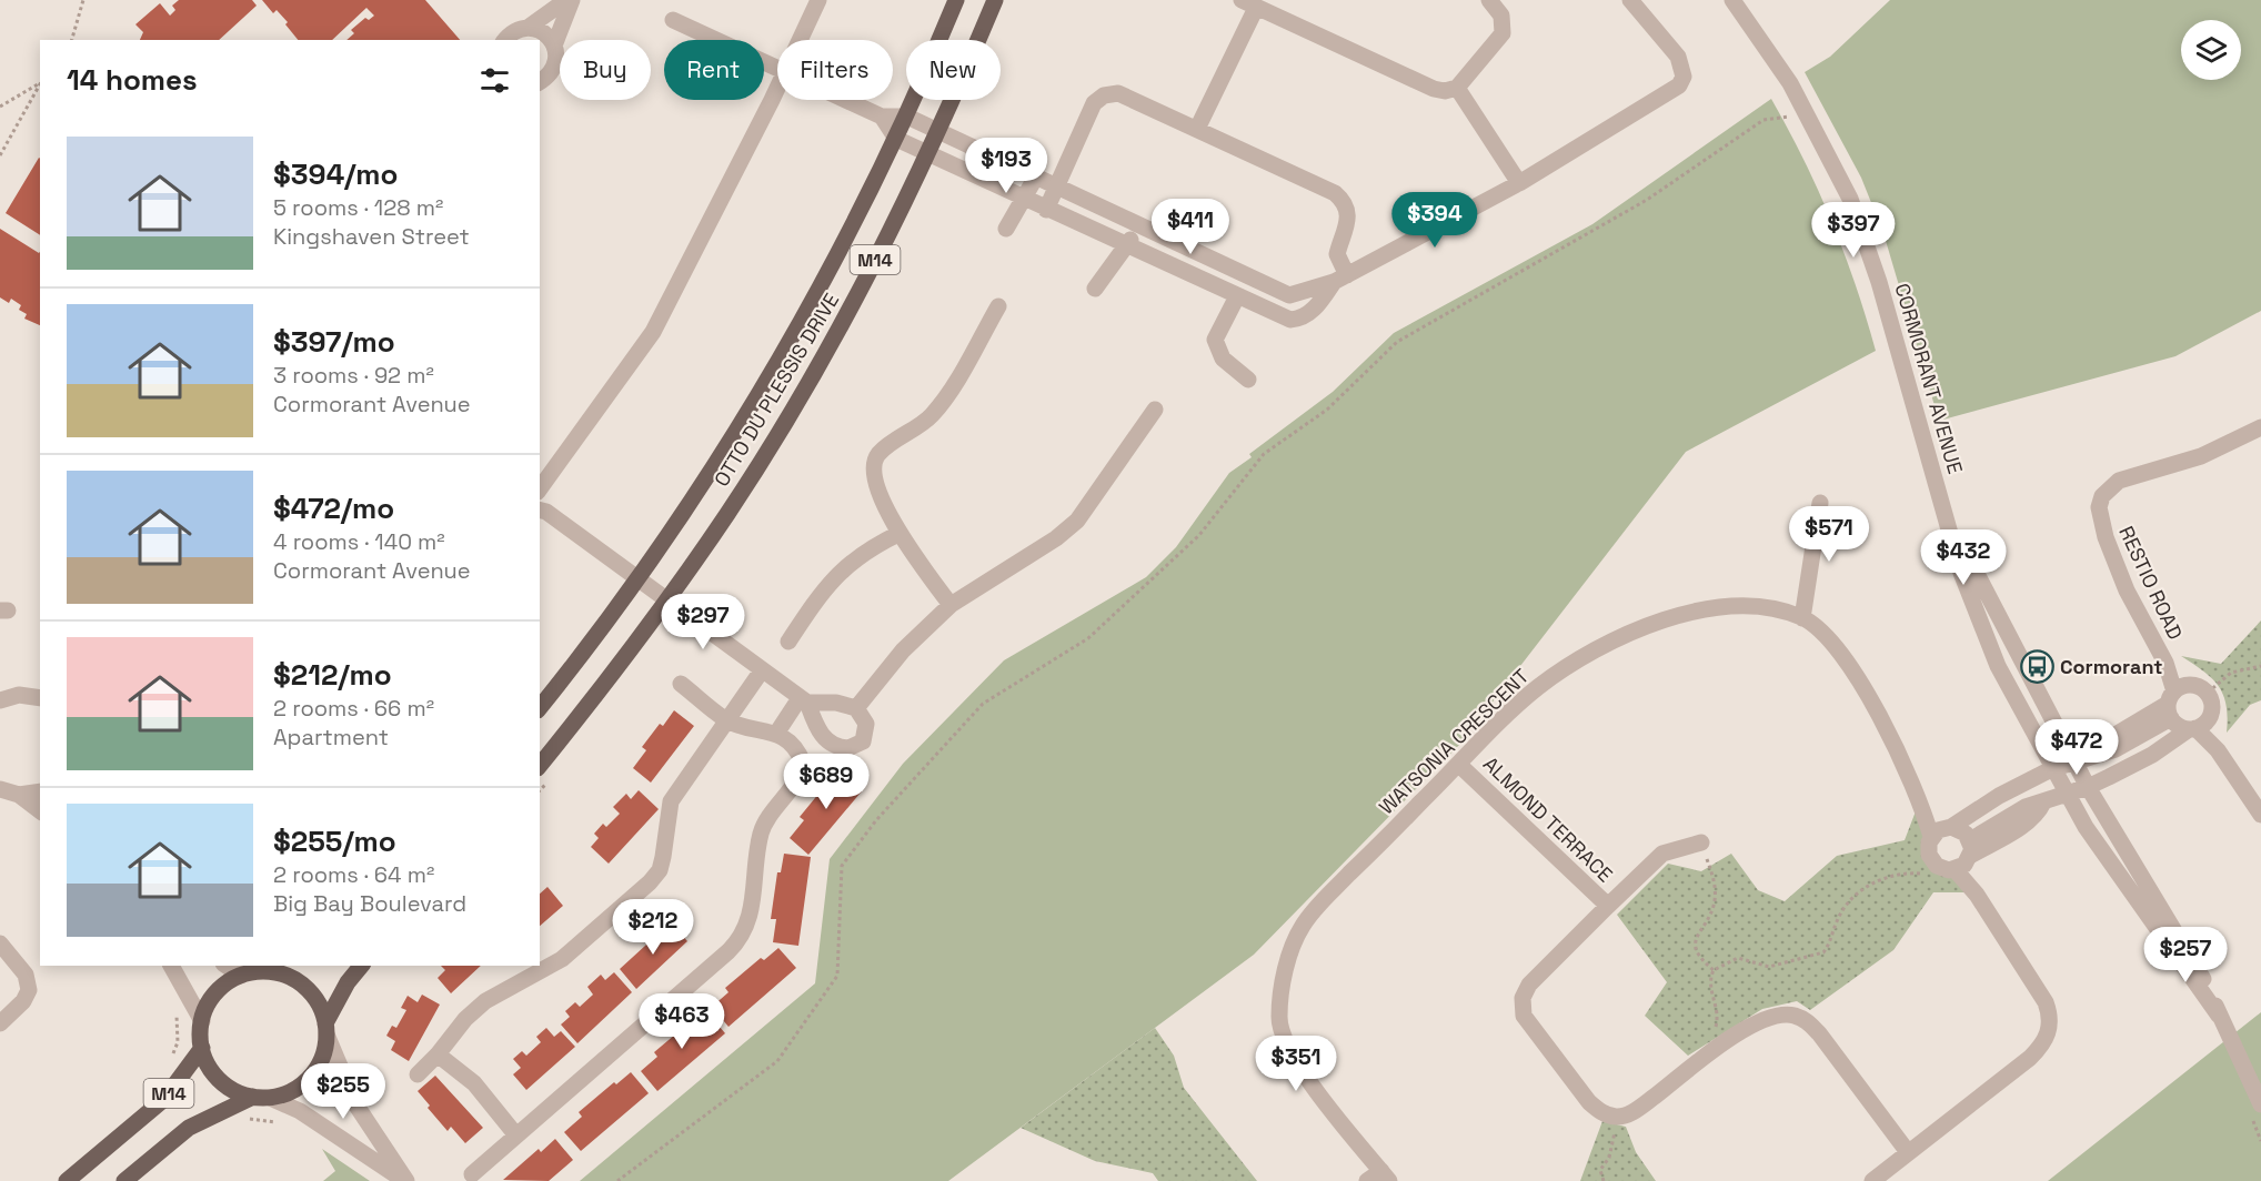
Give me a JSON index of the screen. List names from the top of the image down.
{
  "streets": {
    "main road": ["M14", "OTTO DU PLESSIS DRIVE"],
    "street": [
      "CORMORANT AVENUE",
      "RESTIO ROAD",
      "WATSONIA CRESCENT",
      "ALMOND TERRACE"
    ]
  },
  "crossings": [
    ["WATSONIA CRESCENT", "ALMOND TERRACE"]
  ],
  "places": {
    "bus stop": ["Cormorant"]
  },
  "page": {
    "chip": [
      "Buy",
      "Rent",
      "Filters",
      "New"
    ],
    "heading": "14 homes",
    "list": [
      {
        "name": "$394/mo",
        "note": "5 rooms · 128 m² · Kingshaven Street"
      },
      {
        "name": "$397/mo",
        "note": "3 rooms · 92 m² · Cormorant Avenue"
      },
      {
        "name": "$472/mo",
        "note": "4 rooms · 140 m² · Cormorant Avenue"
      },
      {
        "name": "$212/mo",
        "note": "2 rooms · 66 m² · Apartment"
      },
      {
        "name": "$255/mo",
        "note": "2 rooms · 64 m² · Big Bay Boulevard"
      }
    ],
    "price": [
      "$193",
      "$394",
      "$411",
      "$397",
      "$571",
      "$432",
      "$297",
      "$472",
      "$689",
      "$212",
      "$257",
      "$463",
      "$351",
      "$255"
    ]
  }
}
